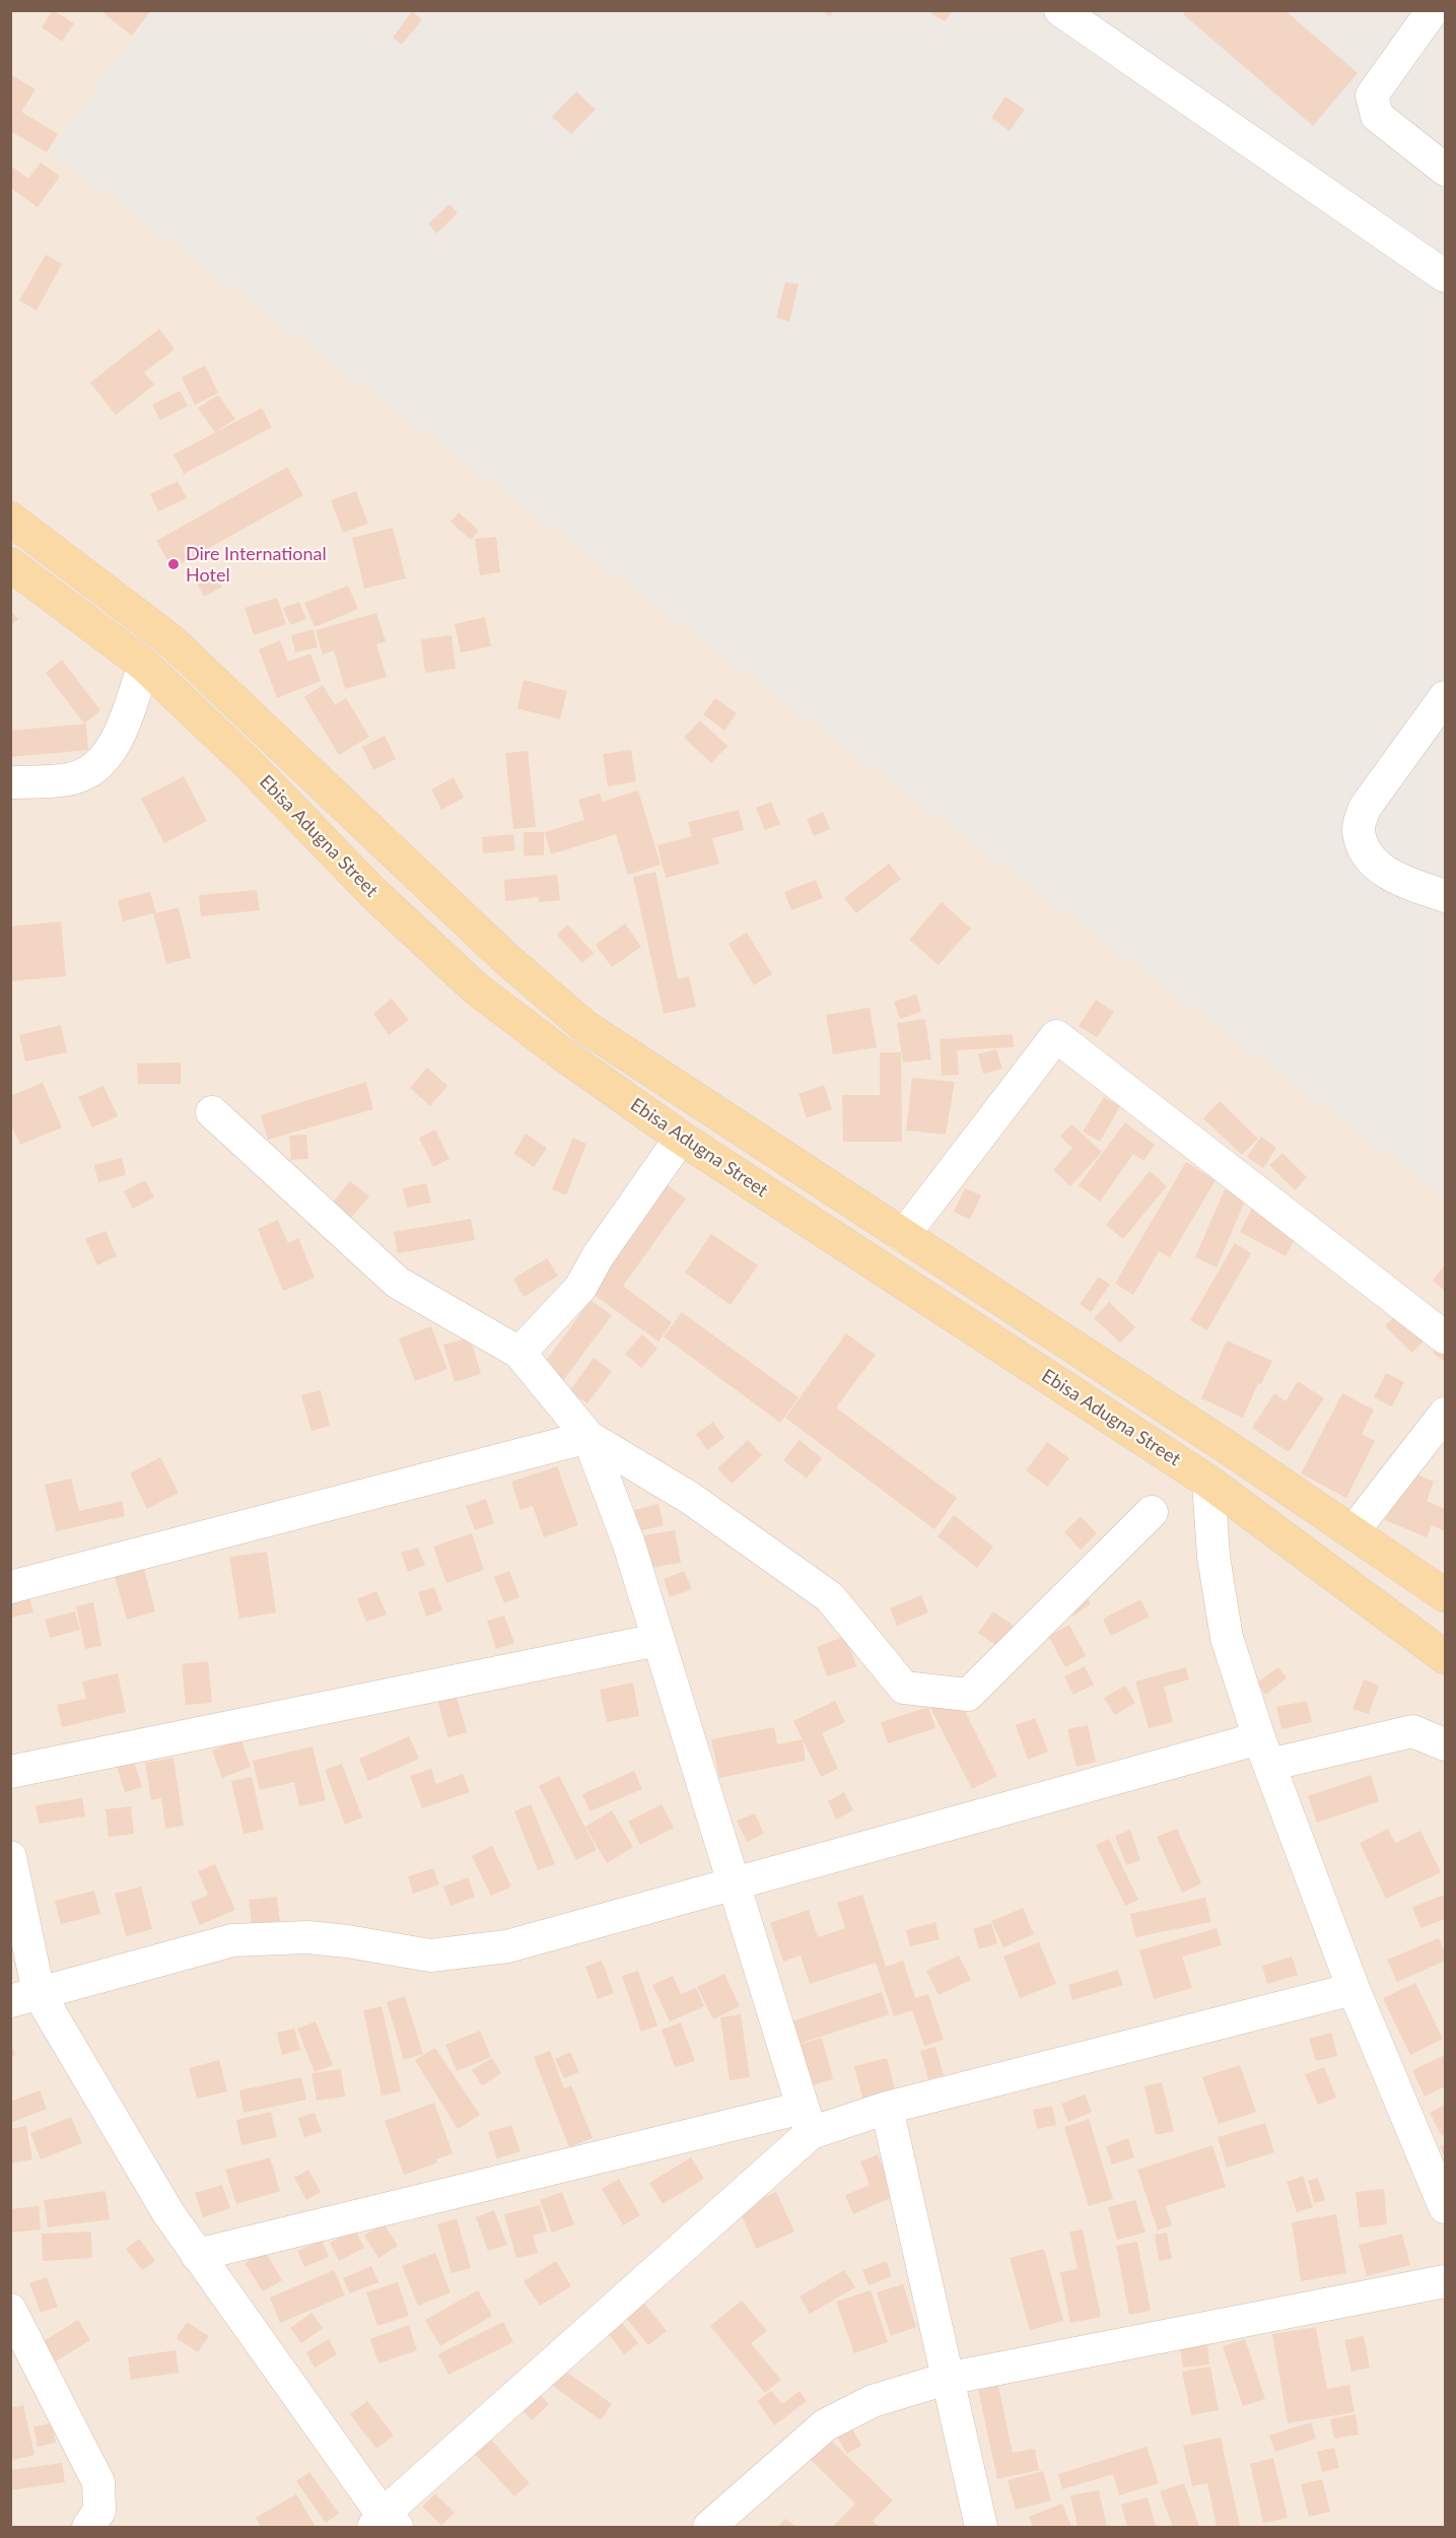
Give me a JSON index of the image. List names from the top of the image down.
{
  "streets": {
    "main road": ["Ebisa Adugna Street"]
  },
  "places": ["Dire International Hotel"]
}
